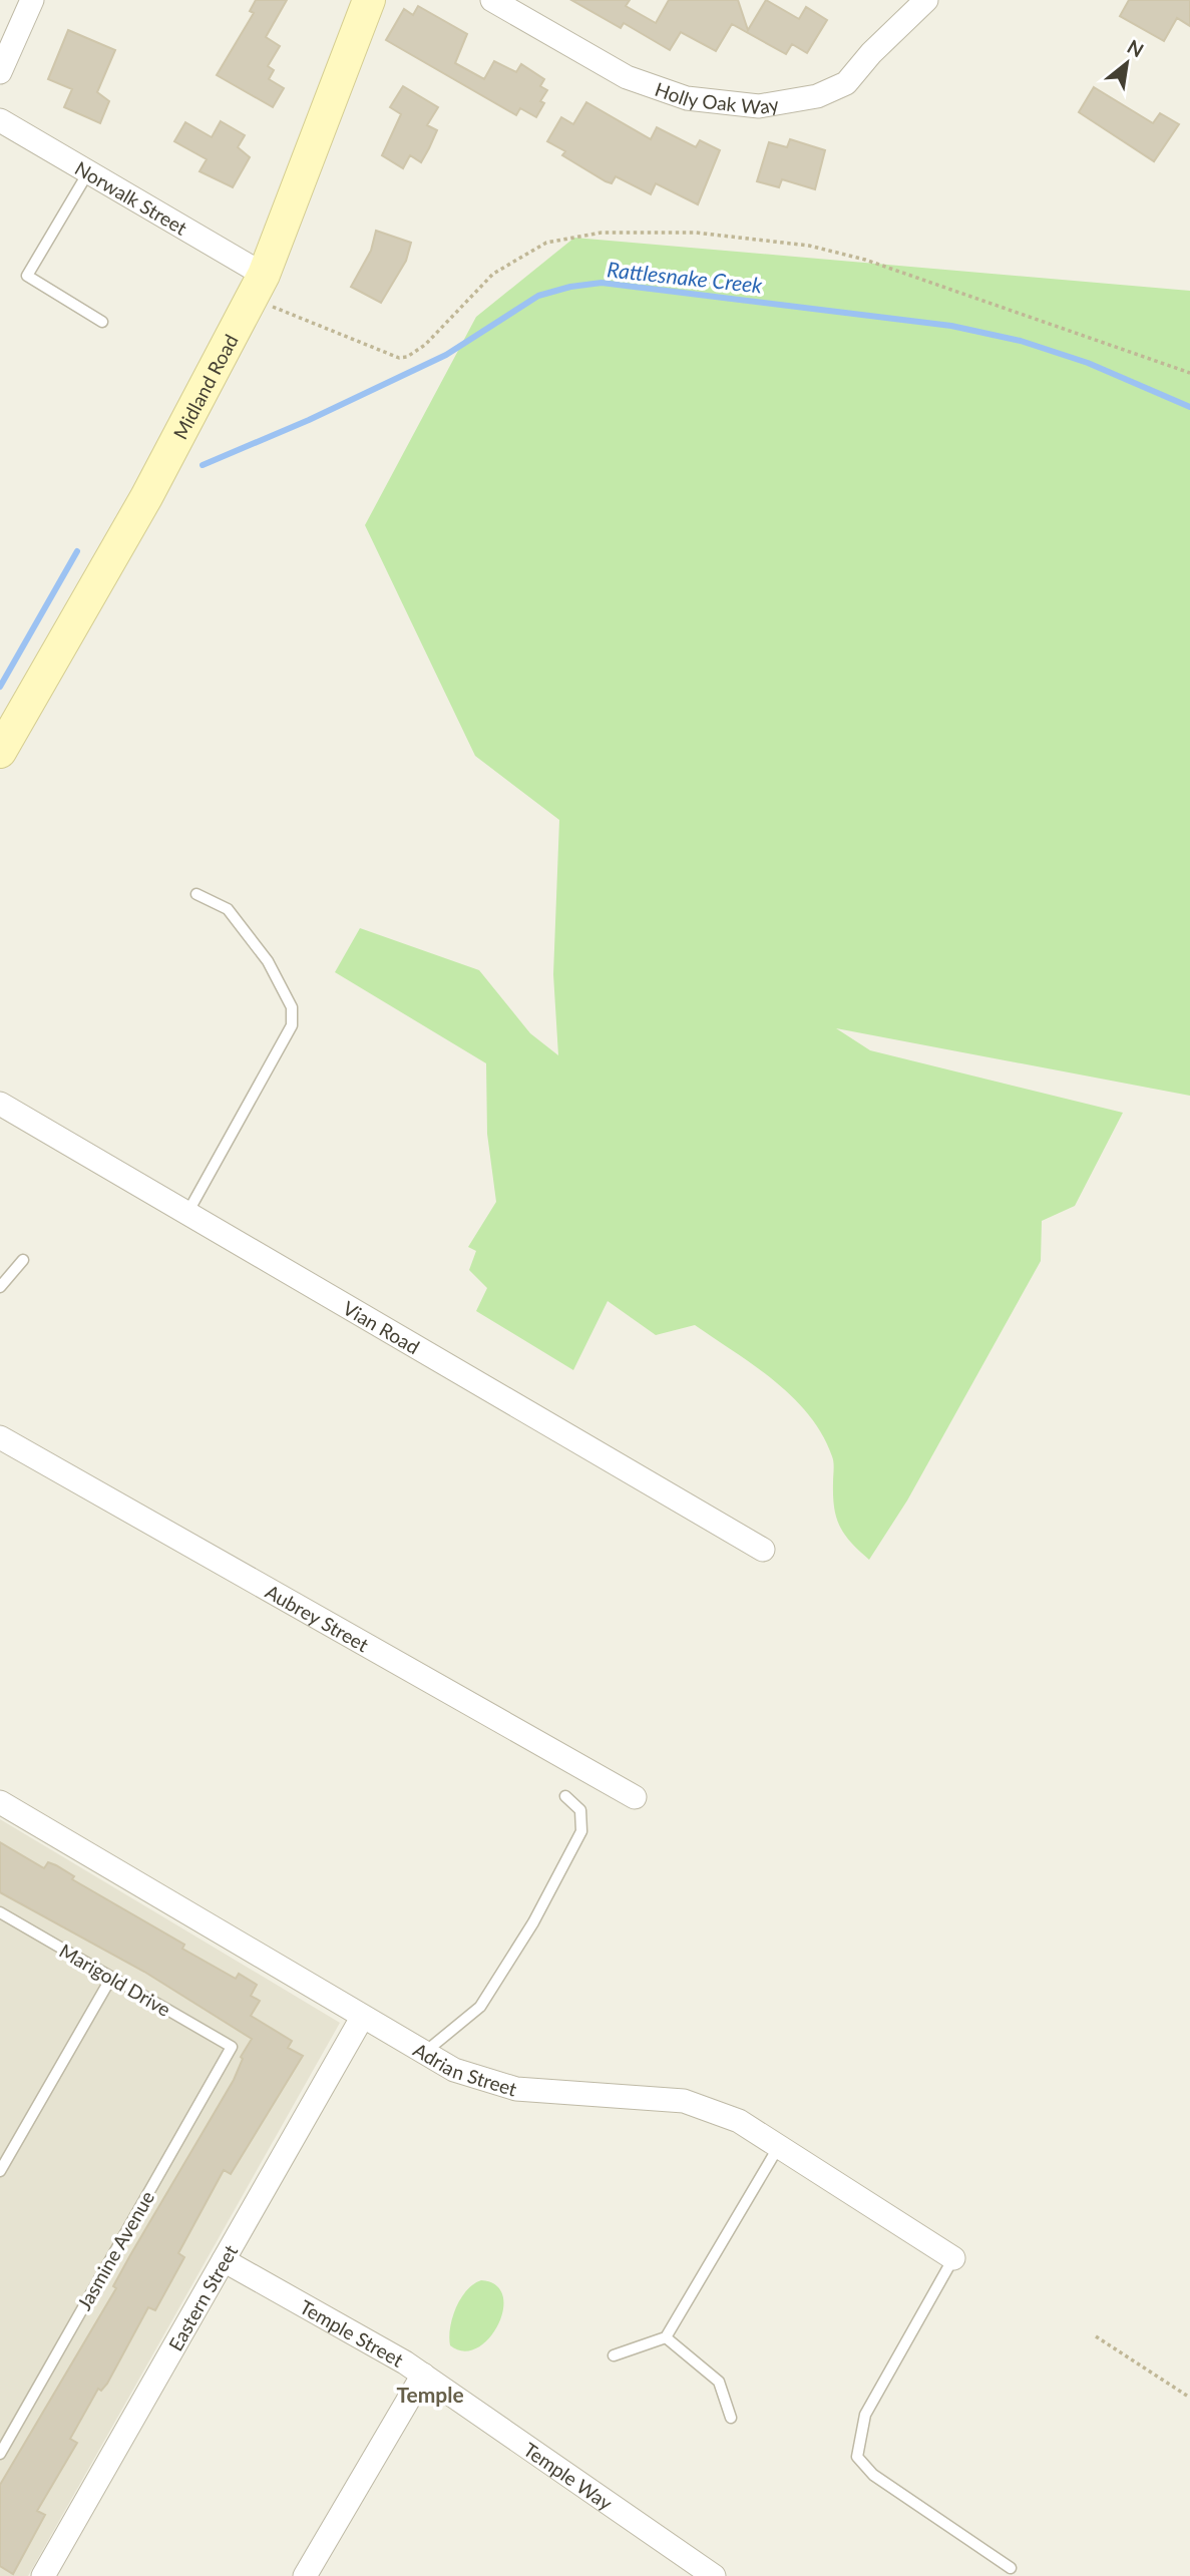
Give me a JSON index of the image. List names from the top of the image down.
{
  "streets": {
    "main road": ["Midland Road"],
    "street": [
      "Holly Oak Way",
      "Norwalk Street",
      "Vian Road",
      "Aubrey Street",
      "Adrian Street",
      "Eastern Street",
      "Temple Street",
      "Temple Way"
    ],
    "lane": ["Marigold Drive", "Jasmine Avenue"]
  },
  "crossings": [
    ["Norwalk Street", "Midland Road"],
    ["Marigold Drive", "Jasmine Avenue"],
    ["Adrian Street", "Eastern Street"],
    ["Eastern Street", "Temple Street"],
    ["Temple Street", "Temple Way"]
  ],
  "districts": ["Temple"],
  "water": ["Rattlesnake Creek"],
  "north": "top right"
}
